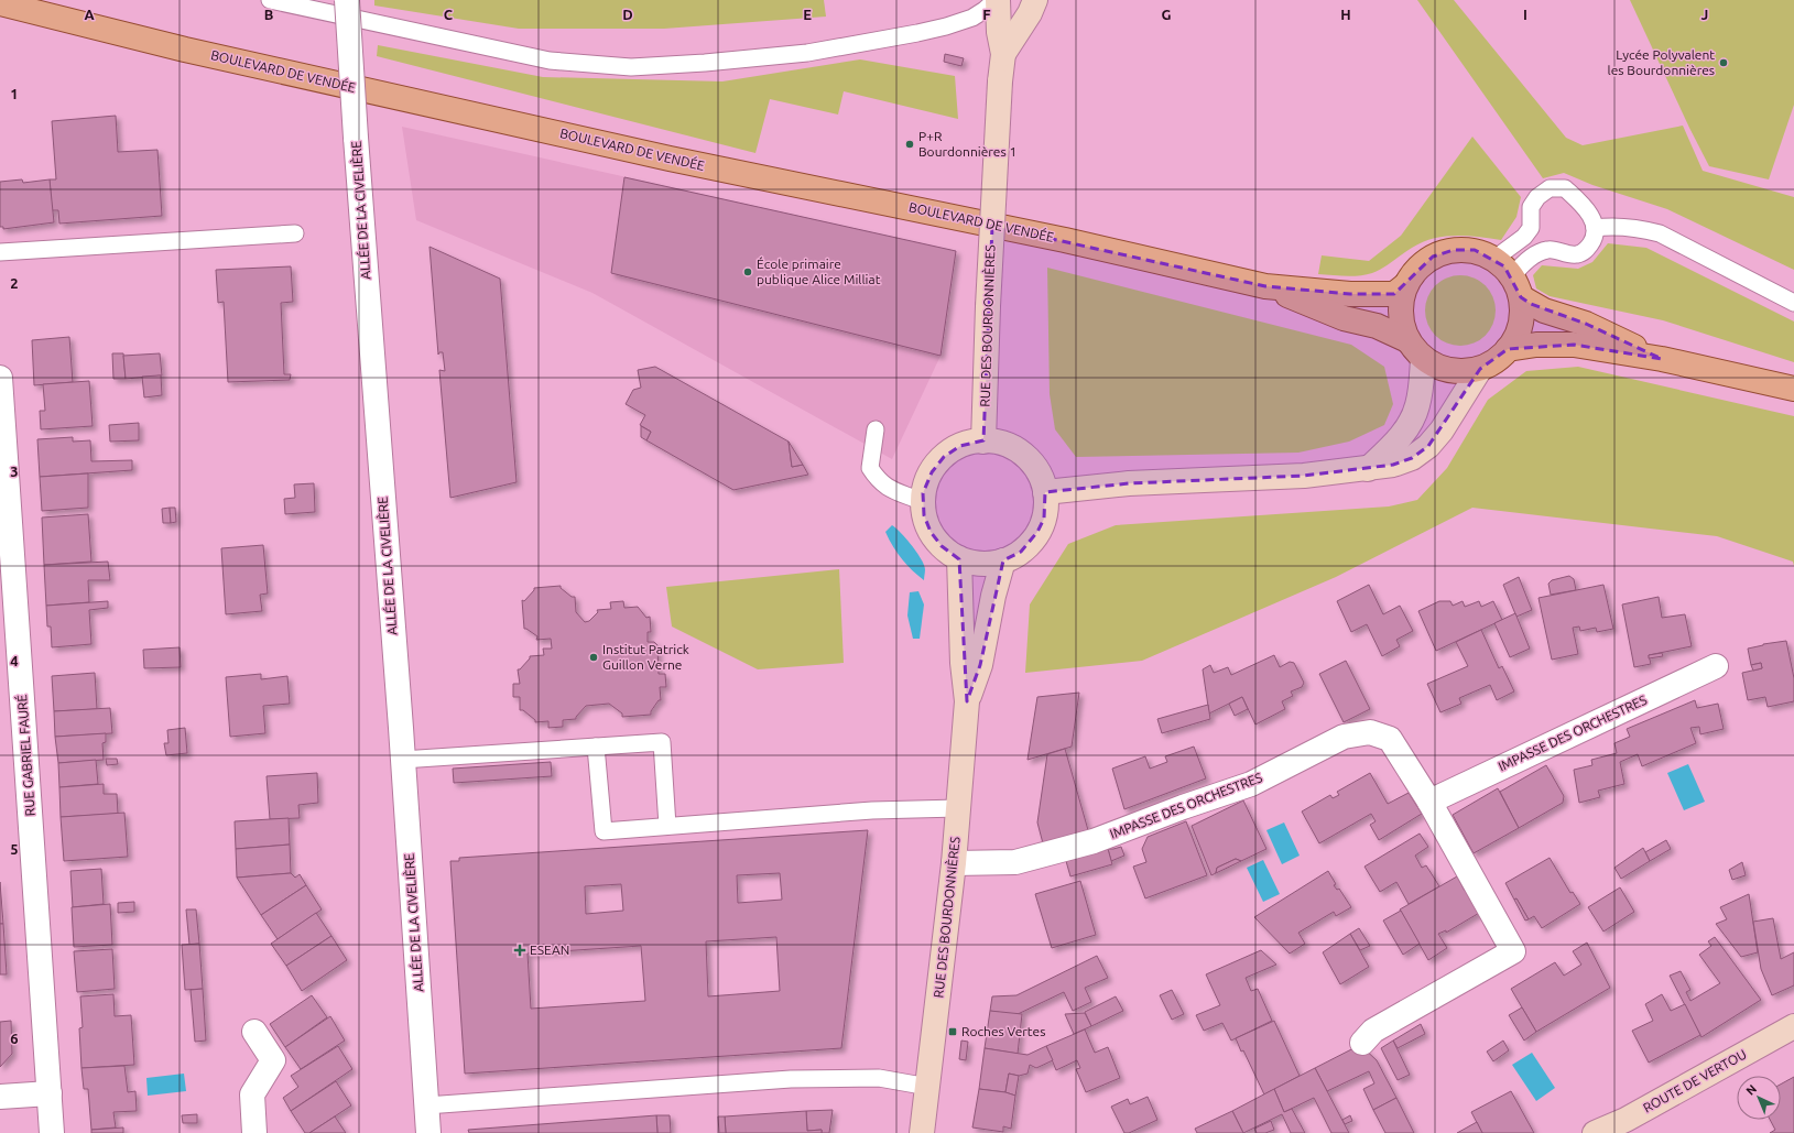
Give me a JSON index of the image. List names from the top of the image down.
{
  "streets": {
    "main road": ["BOULEVARD DE VENDÉE"],
    "street": [
      "ALLÉE DE LA CIVELIÈRE",
      "RUE DES BOURDONNIÈRES",
      "IMPASSE DES ORCHESTRES",
      "RUE GABRIEL FAURÉ",
      "ROUTE DE VERTOU"
    ]
  },
  "crossings": [
    ["RUE DES BOURDONNIÈRES", "IMPASSE DES ORCHESTRES"]
  ],
  "places": {
    "other": [
      "Lycée Polyvalent les Bourdonnières",
      "P+R Bourdonnières 1",
      "École primaire publique Alice Milliat",
      "Institut Patrick Guillon Verne"
    ],
    "health": ["ESEAN"],
    "transit": ["Roches Vertes"]
  },
  "north": "top left",
  "grid": {
    "columns": [
      "A",
      "B",
      "C",
      "D",
      "E",
      "F",
      "G",
      "H",
      "I",
      "J"
    ],
    "rows": [
      "1",
      "2",
      "3",
      "4",
      "5",
      "6"
    ]
  }
}
